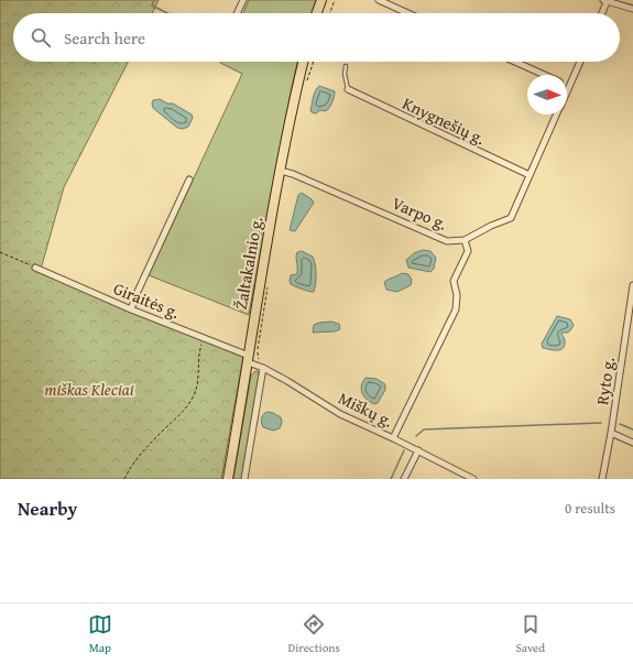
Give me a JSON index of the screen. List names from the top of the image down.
{
  "streets": {
    "main road": ["Žaltakalnio g."],
    "street": [
      "Knygnešių g.",
      "Varpo g.",
      "Giraitės g.",
      "Ryto g.",
      "Miškų g."
    ]
  },
  "crossings": [
    ["Knygnešių g.", "Varpo g."],
    ["Varpo g.", "Žaltakalnio g."],
    ["Žaltakalnio g.", "Giraitės g."],
    ["Žaltakalnio g.", "Miškų g."],
    ["Giraitės g.", "Miškų g."]
  ],
  "parks": ["miškas Kleciai"],
  "north": "right",
  "page": {
    "search": "Search here",
    "heading": ["Nearby", "0 results"],
    "nav": ["Map", "Directions", "Saved"]
  }
}
